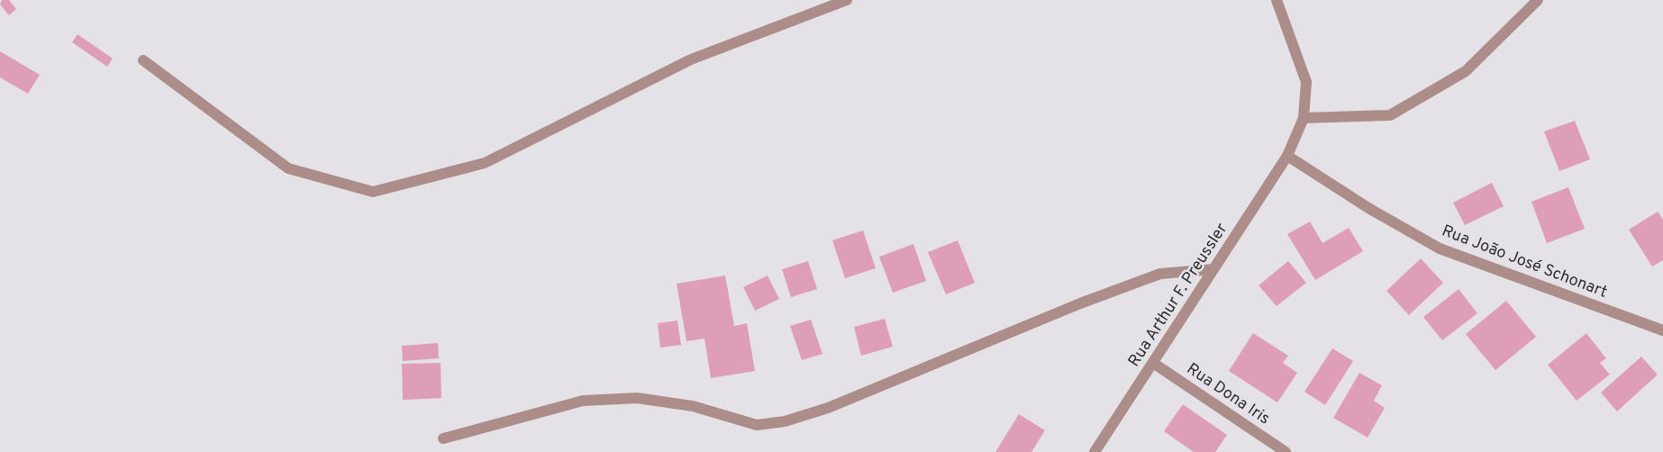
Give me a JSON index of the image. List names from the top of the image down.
{
  "streets": {
    "street": ["Rua João José Schonart", "Rua Arthur F. Preussler", "Rua Dona Iris"]
  },
  "crossings": [
    ["Rua João José Schonart", "Rua Arthur F. Preussler"],
    ["Rua Arthur F. Preussler", "Rua Dona Iris"]
  ]
}
